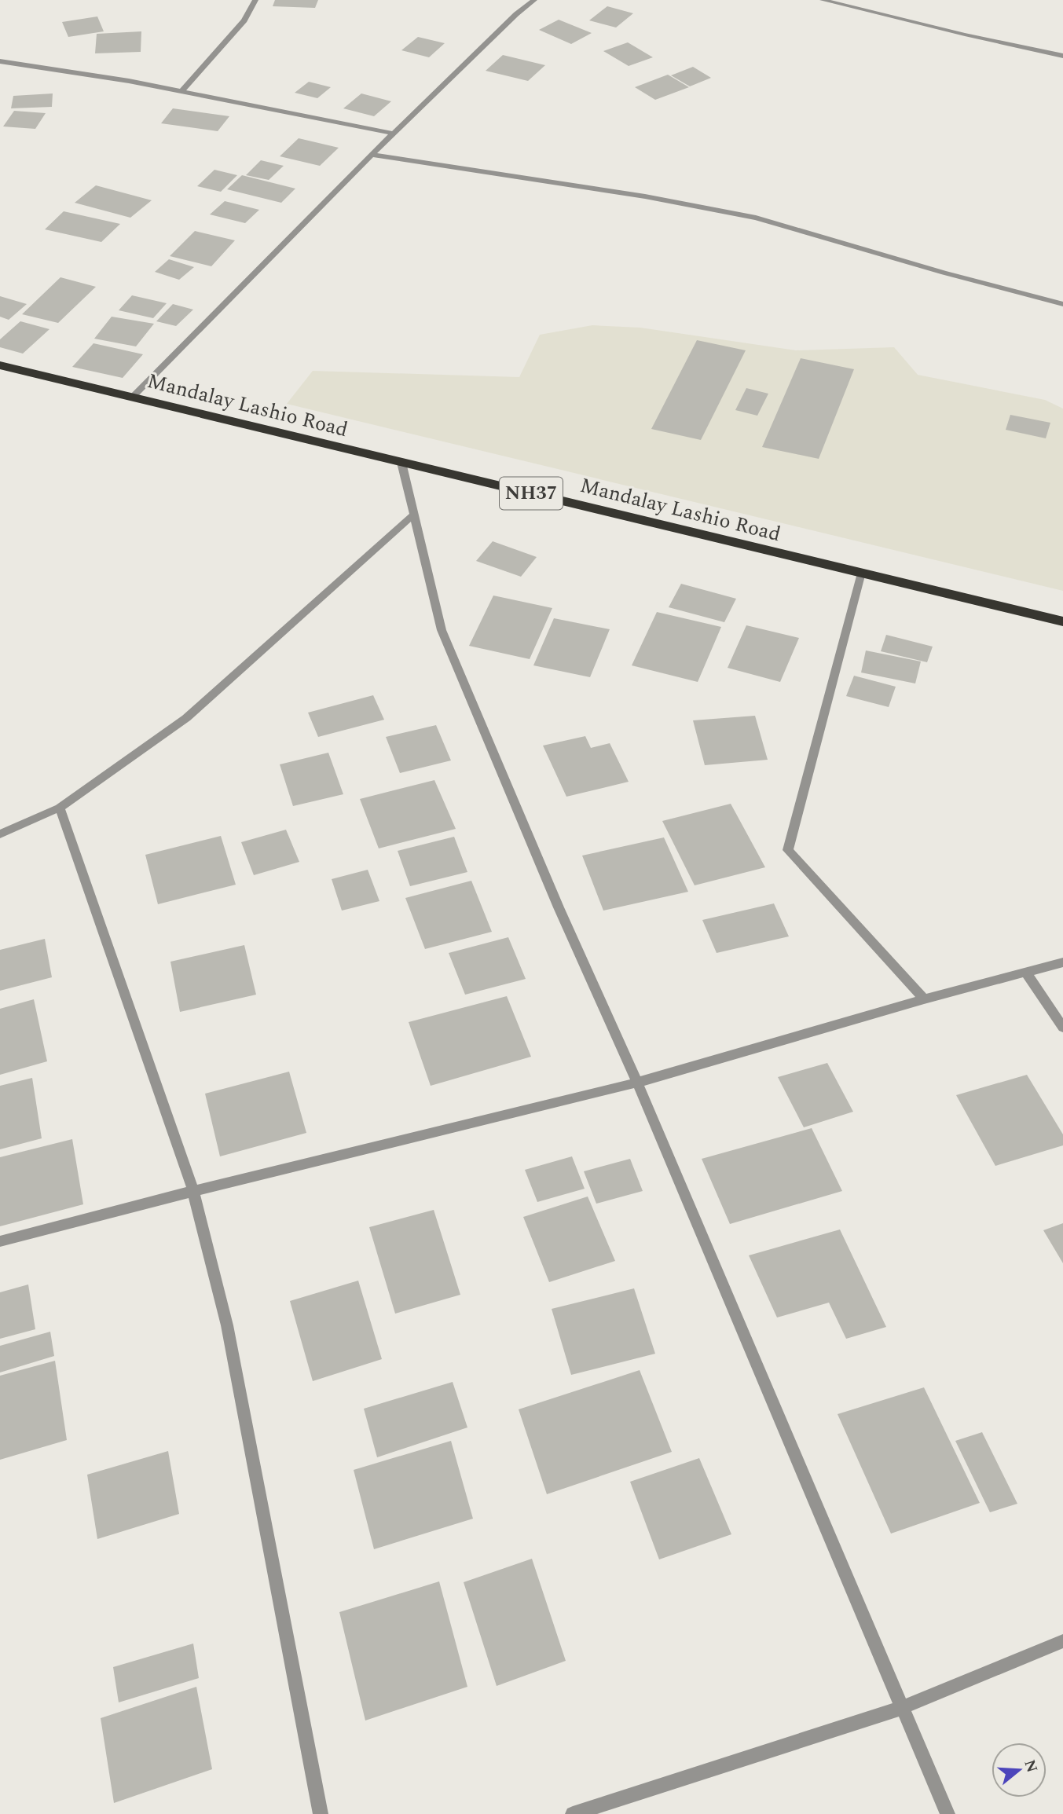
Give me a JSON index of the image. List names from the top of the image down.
{
  "streets": {
    "highway": ["Mandalay Lashio Road", "NH37"]
  },
  "north": "right"
}
